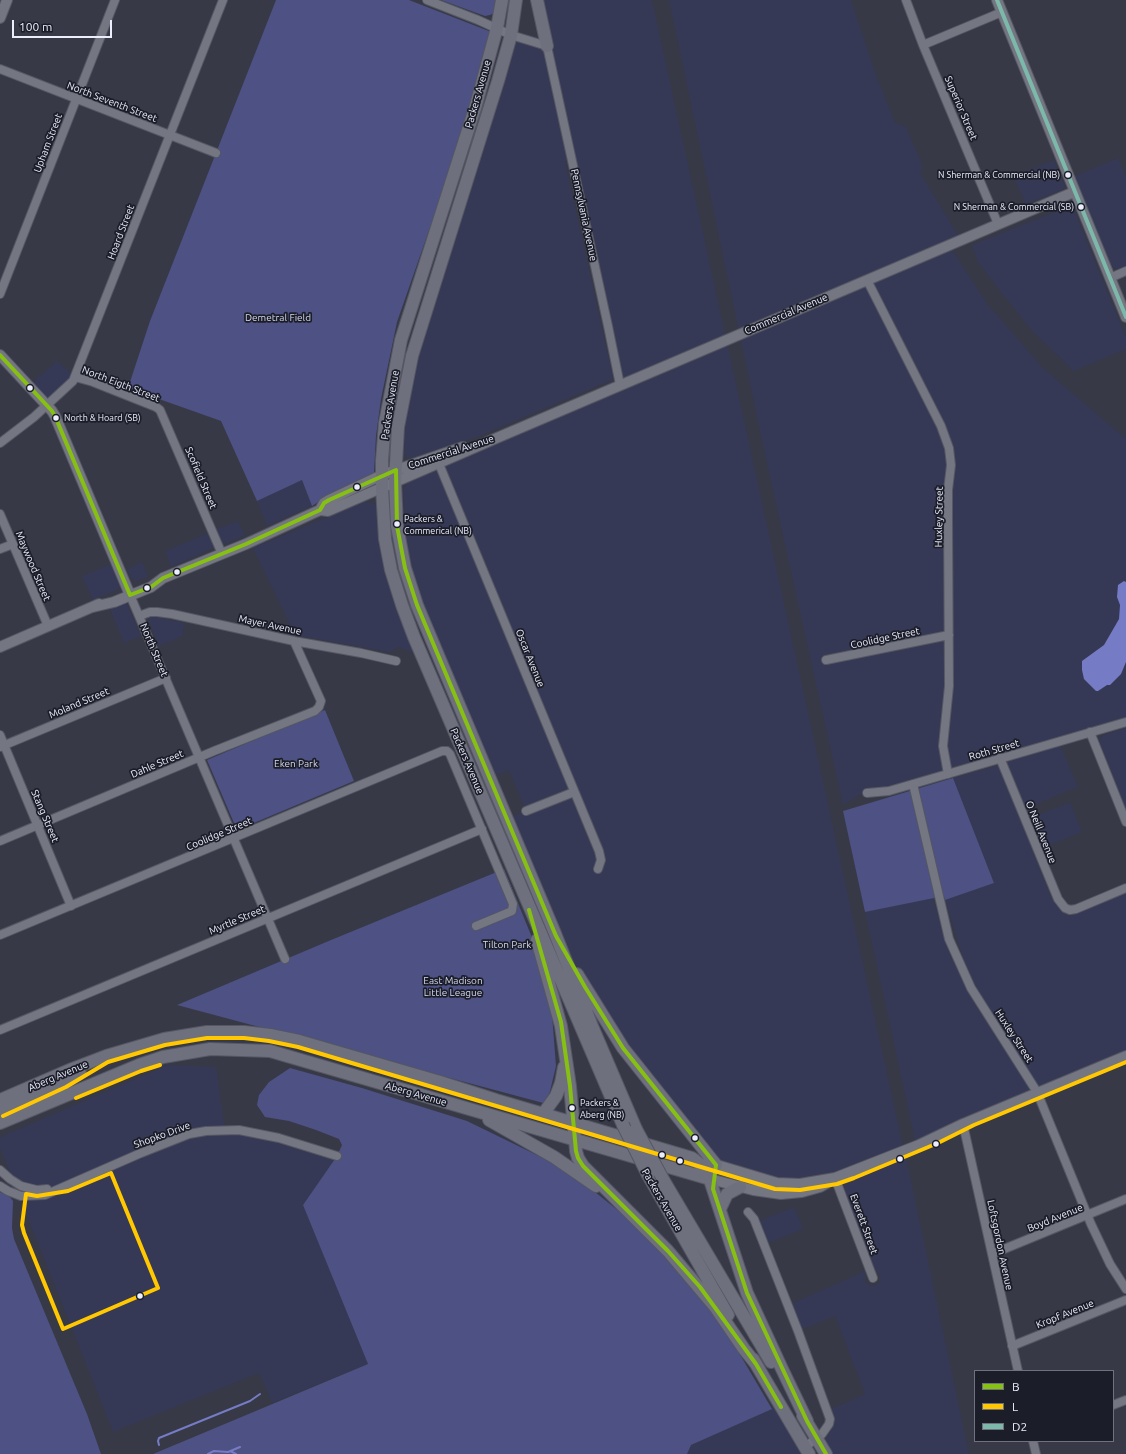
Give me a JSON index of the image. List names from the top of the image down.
{
  "streets": {
    "main road": ["Packers Avenue", "Aberg Avenue"],
    "street": [
      "North Seventh Street",
      "Superior Street",
      "Upham Street",
      "Pennsylvania Avenue",
      "Hoard Street",
      "Commercial Avenue",
      "North Eigth Street",
      "Scofield Street",
      "Huxley Street",
      "Maywood Street",
      "Mayer Avenue",
      "Coolidge Street",
      "North Street",
      "Oscar Avenue",
      "Moland Street",
      "Roth Street",
      "Dahle Street",
      "Stang Street",
      "O Neill Avenue",
      "Myrtle Street",
      "Shopko Drive",
      "Boyd Avenue",
      "Everett Street",
      "Loftsgordon Avenue",
      "Kropf Avenue"
    ]
  },
  "crossings": [
    ["Packers Avenue", "Commercial Avenue"],
    ["North Seventh Street", "Upham Street"],
    ["North Seventh Street", "Hoard Street"],
    ["Superior Street", "Commercial Avenue"],
    ["Pennsylvania Avenue", "Commercial Avenue"],
    ["Hoard Street", "North Eigth Street"],
    ["Hoard Street", "North Street"],
    ["Commercial Avenue", "Scofield Street"],
    ["Commercial Avenue", "Huxley Street"],
    ["Commercial Avenue", "Maywood Street"],
    ["Commercial Avenue", "North Street"],
    ["Commercial Avenue", "Oscar Avenue"],
    ["North Eigth Street", "Scofield Street"],
    ["Huxley Street", "Coolidge Street"],
    ["Huxley Street", "Roth Street"],
    ["Huxley Street", "Aberg Avenue"],
    ["Huxley Street", "Boyd Avenue"],
    ["Mayer Avenue", "North Street"],
    ["Mayer Avenue", "Dahle Street"],
    ["Coolidge Street", "North Street"],
    ["Coolidge Street", "Stang Street"],
    ["Coolidge Street", "Myrtle Street"],
    ["North Street", "Moland Street"],
    ["North Street", "Dahle Street"],
    ["North Street", "Myrtle Street"],
    ["Moland Street", "Stang Street"],
    ["Roth Street", "O Neill Avenue"],
    ["Dahle Street", "Stang Street"],
    ["Aberg Avenue", "Everett Street"],
    ["Aberg Avenue", "Loftsgordon Avenue"],
    ["Boyd Avenue", "Loftsgordon Avenue"],
    ["Loftsgordon Avenue", "Kropf Avenue"]
  ],
  "parks": [
    "Demetral Field",
    "Eken Park",
    "Tilton Park",
    "East Madison Little League"
  ],
  "places": [
    "N Sherman & Commercial (NB)",
    "N Sherman & Commercial (SB)",
    "North & Hoard (SB)",
    "Packers & Commerical (NB)",
    "Packers & Aberg (NB)"
  ],
  "lines": ["transit line D2", "transit line B", "transit line L"],
  "legend": ["B", "L", "D2"],
  "scale_bar": "100 m"
}
